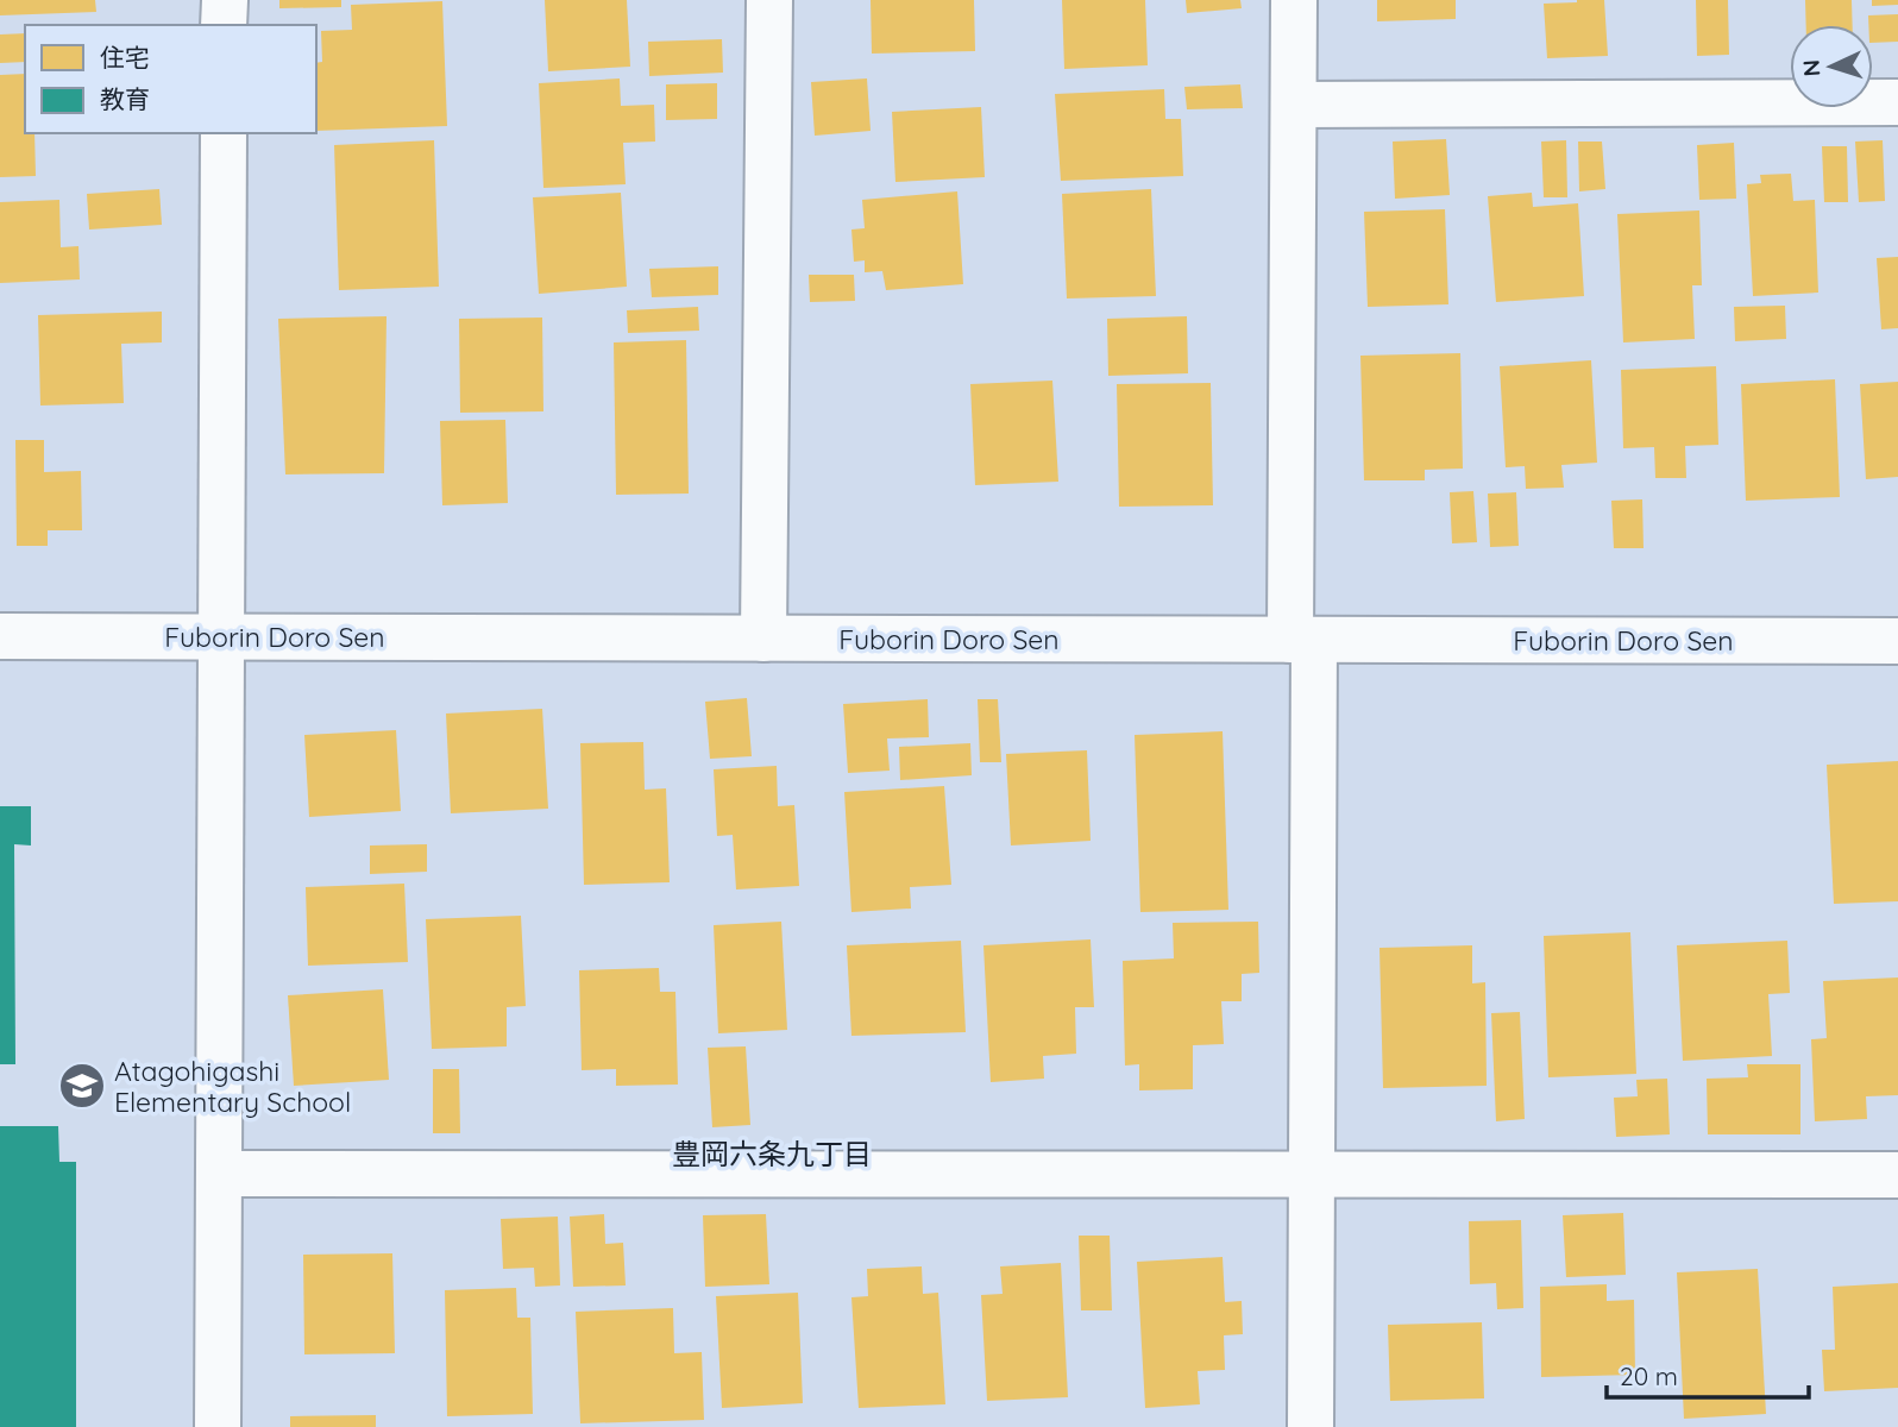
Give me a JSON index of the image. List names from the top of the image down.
{
  "streets": {
    "street": ["Fuborin Doro Sen"]
  },
  "districts": ["豊岡六条九丁目"],
  "places": {
    "school or university": ["Atagohigashi Elementary School"]
  },
  "legend": ["住宅", "教育"],
  "scale_bar": "20 m",
  "north": "left"
}
